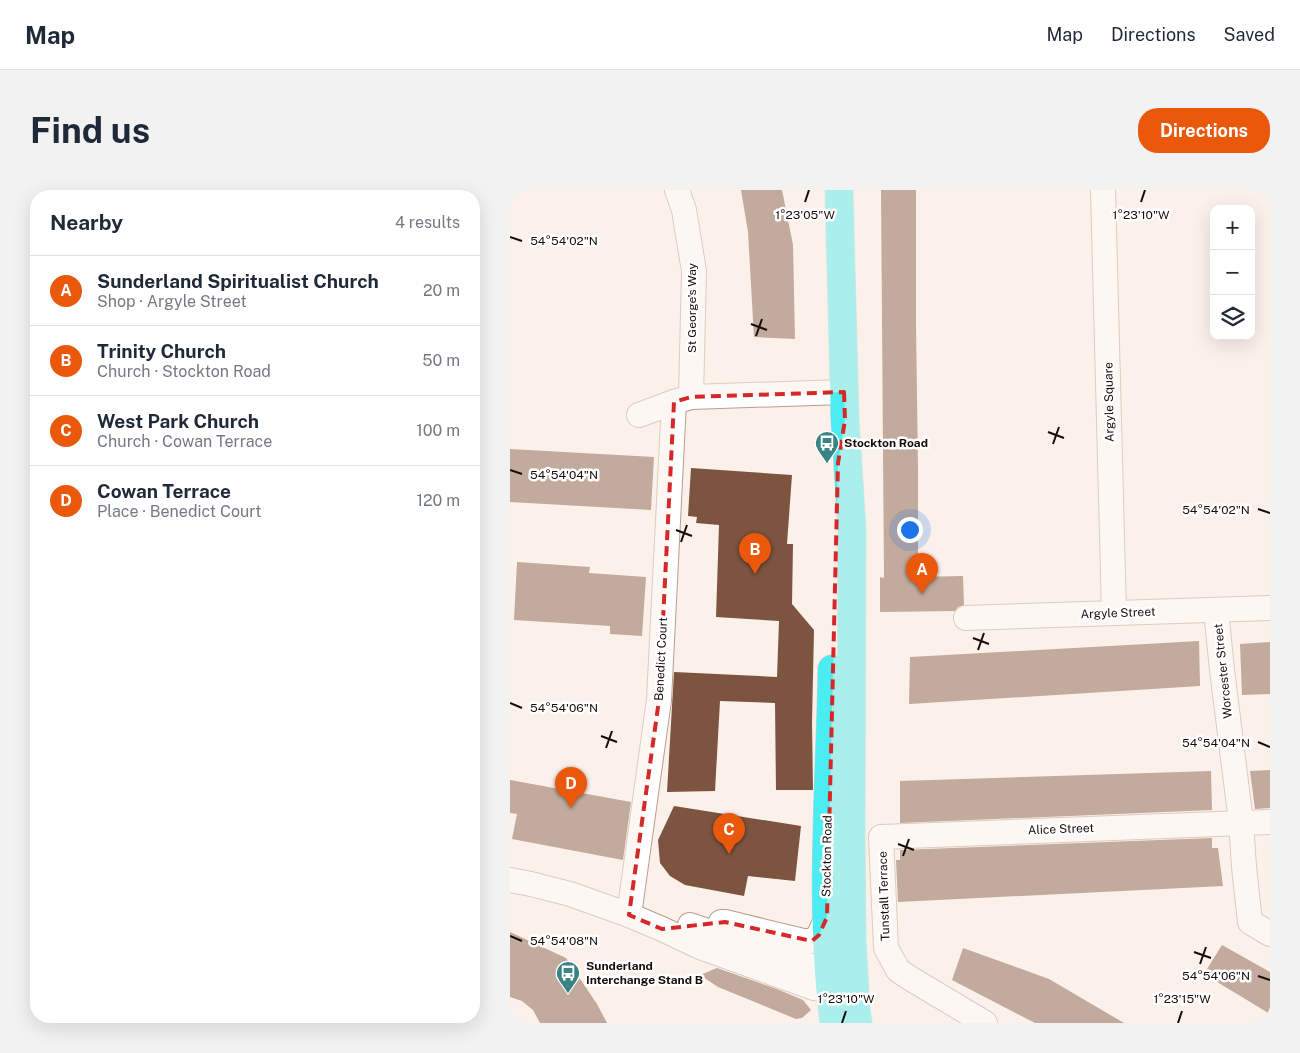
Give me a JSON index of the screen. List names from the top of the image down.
{
  "streets": {
    "highway": ["Stockton Road"],
    "street": [
      "St George's Way",
      "Argyle Square",
      "Argyle Street",
      "Benedict Court",
      "Worcester Street",
      "Alice Street",
      "Tunstall Terrace"
    ]
  },
  "crossings": [
    ["St George's Way", "Benedict Court"],
    ["Argyle Square", "Argyle Street"],
    ["Argyle Street", "Worcester Street"],
    ["Worcester Street", "Alice Street"],
    ["Alice Street", "Tunstall Terrace"]
  ],
  "places": {
    "bus stop": ["Stockton Road", "Sunderland Interchange Stand B"]
  },
  "page": {
    "header": "Map",
    "nav": ["Map", "Directions", "Saved"],
    "buttons": "Directions",
    "title": "Find us",
    "heading": ["Nearby", "4 results"],
    "map_buttons": ["+", "−"],
    "list": [
      {
        "mark": "A",
        "name": "Sunderland Spiritualist Church",
        "note": "Shop · Argyle Street",
        "value": "20 m"
      },
      {
        "mark": "B",
        "name": "Trinity Church",
        "note": "Church · Stockton Road",
        "value": "50 m"
      },
      {
        "mark": "C",
        "name": "West Park Church",
        "note": "Church · Cowan Terrace",
        "value": "100 m"
      },
      {
        "mark": "D",
        "name": "Cowan Terrace",
        "note": "Place · Benedict Court",
        "value": "120 m"
      }
    ],
    "pins": [
      "B",
      "A",
      "D",
      "C"
    ]
  },
  "coordinates": [
    "1°23'05\"W",
    "1°23'10\"W",
    "54°54'02\"N",
    "54°54'04\"N",
    "54°54'06\"N",
    "54°54'08\"N",
    "1°23'15\"W"
  ]
}
